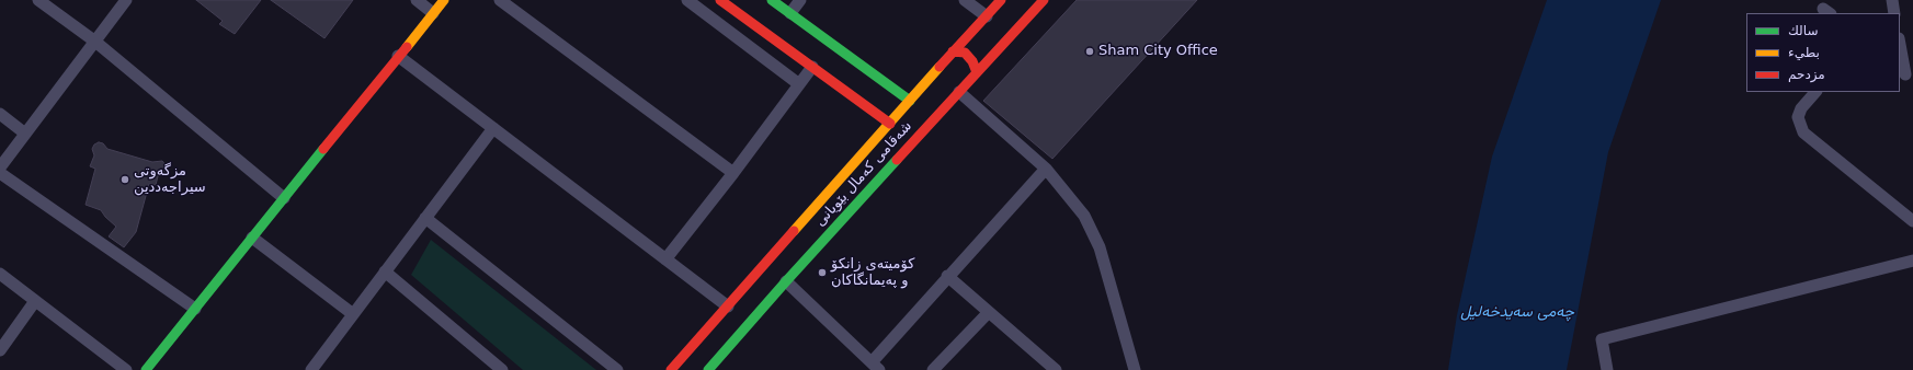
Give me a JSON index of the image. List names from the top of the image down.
{
  "streets": {
    "main road": ["شەقامی کەمال بێویانی"]
  },
  "water": ["چەمی سەیدخەلیل"],
  "places": ["Sham City Office", "مزگەوتی سیراجەددین", "کۆمیتەی زانکۆ و پەیمانگاکان"],
  "legend": ["سالك", "بطيء", "مزدحم"]
}
